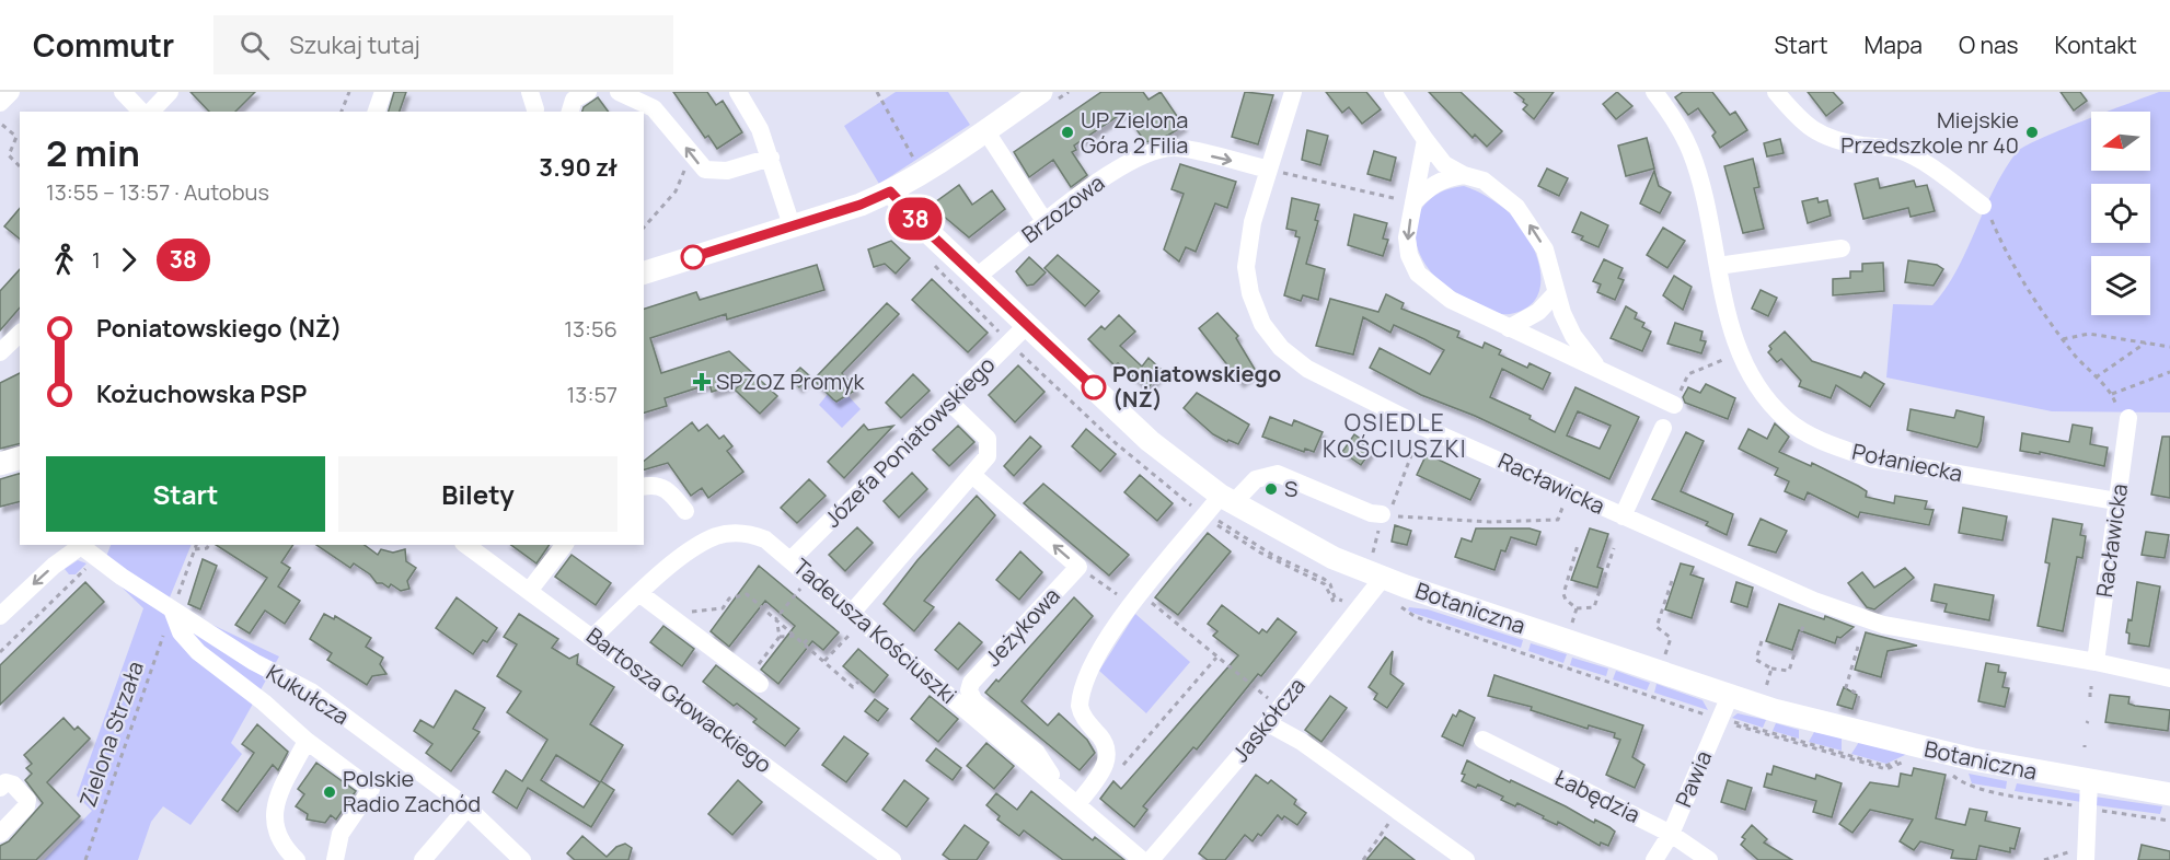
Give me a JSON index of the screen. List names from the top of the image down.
{
  "streets": {
    "main road": ["Botaniczna"],
    "street": [
      "Brzozowa",
      "Józefa Poniatowskiego",
      "Połaniecka",
      "Racławicka",
      "Jeżykowa",
      "Tadeusza Kościuszki",
      "Kukułcza",
      "Bartosza Głowackiego",
      "Jaskółcza",
      "Pawia",
      "Łabędzia"
    ],
    "path": ["Zielona Strzała"]
  },
  "crossings": [
    ["Brzozowa", "Racławicka"],
    ["Brzozowa", "Botaniczna"],
    ["Józefa Poniatowskiego", "Botaniczna"],
    ["Józefa Poniatowskiego", "Tadeusza Kościuszki"],
    ["Połaniecka", "Racławicka"],
    ["Botaniczna", "Jaskółcza"],
    ["Botaniczna", "Pawia"],
    ["Jeżykowa", "Tadeusza Kościuszki"],
    ["Tadeusza Kościuszki", "Bartosza Głowackiego"],
    ["Pawia", "Łabędzia"]
  ],
  "one_way": ["Brzozowa"],
  "districts": ["OSIEDLE KOŚCIUSZKI"],
  "places": {
    "other": [
      "UP Zielona Góra 2 Filia",
      "Miejskie Przedszkole nr 40",
      "Poniatowskiego (NŻ)",
      "S",
      "Polskie Radio Zachód"
    ],
    "health": ["SPZOZ Promyk"]
  },
  "lines": ["bus line 38"],
  "north": "left",
  "page": {
    "header": "Commutr",
    "search": "Szukaj tutaj",
    "nav": [
      "Start",
      "Mapa",
      "O nas",
      "Kontakt"
    ],
    "on_map": "38",
    "heading": ["2 min", "13:55 – 13:57 · Autobus", "3.90 zł"],
    "legs": ["1", "38"],
    "list": [
      {
        "name": "Poniatowskiego (NŻ)",
        "value": "13:56"
      },
      {
        "name": "Kożuchowska PSP",
        "value": "13:57"
      }
    ],
    "buttons": ["Start", "Bilety"]
  }
}
